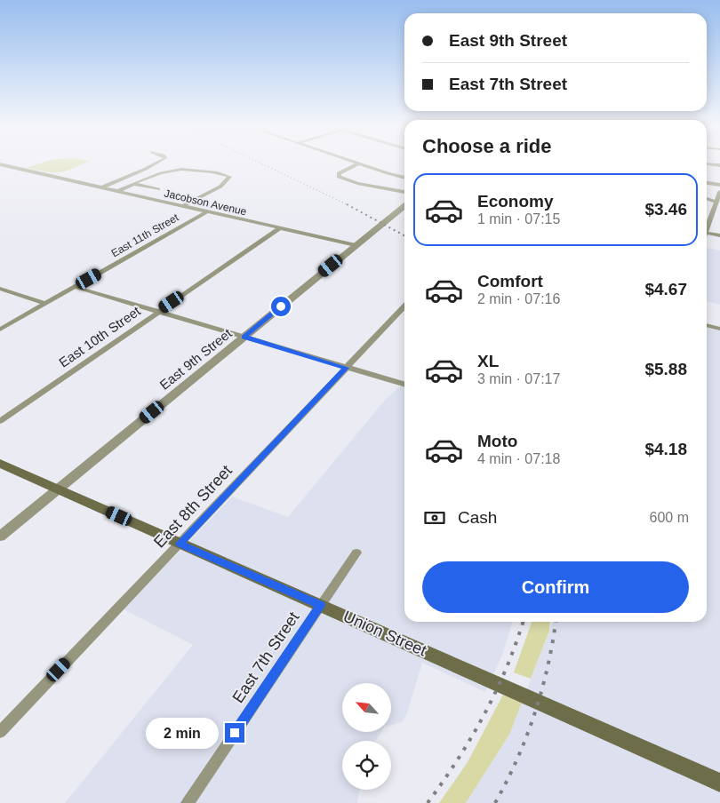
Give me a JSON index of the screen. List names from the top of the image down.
{
  "streets": {
    "main road": ["Union Street"],
    "street": [
      "Jacobson Avenue",
      "East 11th Street",
      "East 10th Street",
      "East 9th Street",
      "East 8th Street",
      "East 7th Street"
    ]
  },
  "crossings": [
    ["Jacobson Avenue", "East 11th Street"],
    ["Jacobson Avenue", "East 10th Street"],
    ["Jacobson Avenue", "East 9th Street"],
    ["East 9th Street", "Union Street"],
    ["East 8th Street", "Union Street"],
    ["Union Street", "East 7th Street"]
  ],
  "north": "top left",
  "page": {
    "banner": ["East 9th Street", "East 7th Street"],
    "heading": "Choose a ride",
    "list": [
      {
        "name": "Economy",
        "note": "1 min · 07:15",
        "value": "$3.46"
      },
      {
        "name": "Comfort",
        "note": "2 min · 07:16",
        "value": "$4.67"
      },
      {
        "name": "XL",
        "note": "3 min · 07:17",
        "value": "$5.88"
      },
      {
        "name": "Moto",
        "note": "4 min · 07:18",
        "value": "$4.18"
      }
    ],
    "pay": ["Cash", "600 m"],
    "buttons": "Confirm",
    "bubble": "2 min"
  }
}
